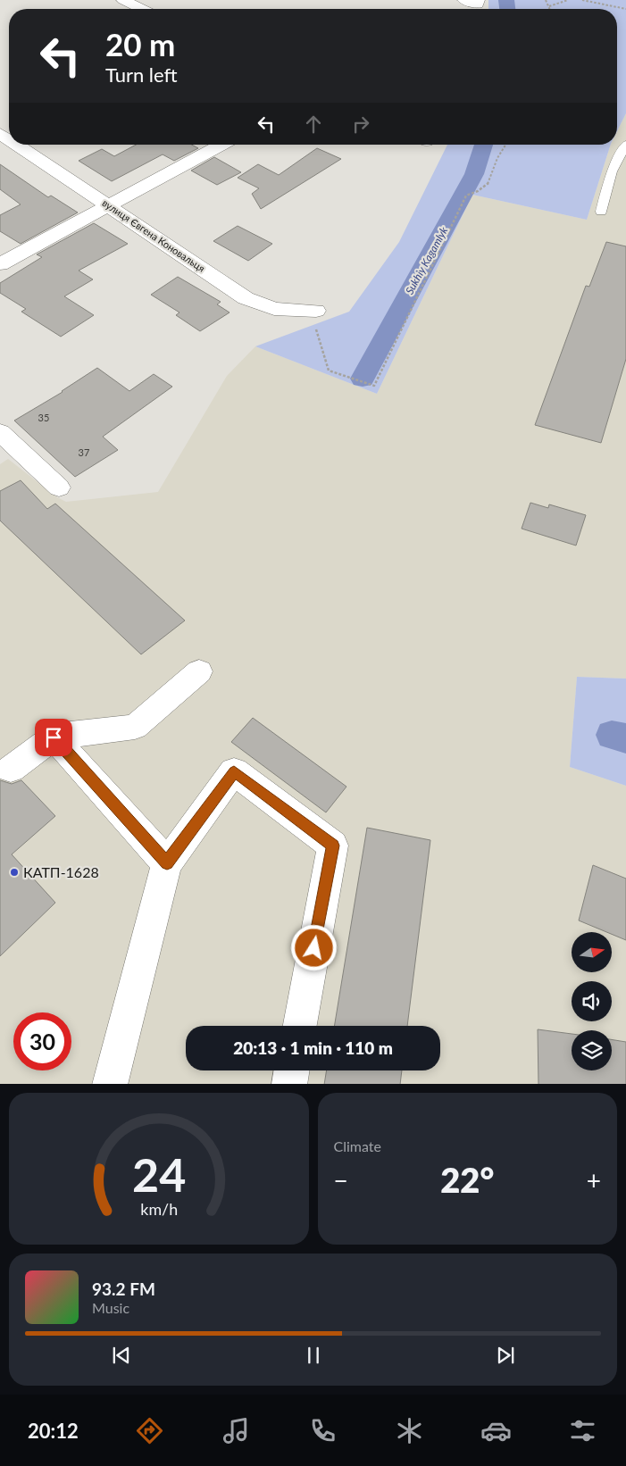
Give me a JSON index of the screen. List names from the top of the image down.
{
  "streets": {
    "street": ["вулиця Євгена Коновальця"]
  },
  "water": ["Sukhiy Kagamlyk"],
  "places": ["КАТП-1628"],
  "house_numbers": ["35", "37"],
  "north": "right",
  "page": {
    "turn": ["20 m", "Turn left"],
    "limit": "30",
    "trip": "20:13 · 1 min · 110 m",
    "tile": "Climate",
    "heat": ["−", "22°", "+"],
    "song": ["93.2 FM", "Music"],
    "tabs": "20:12",
    "gauge": ["24", "km/h"]
  }
}
